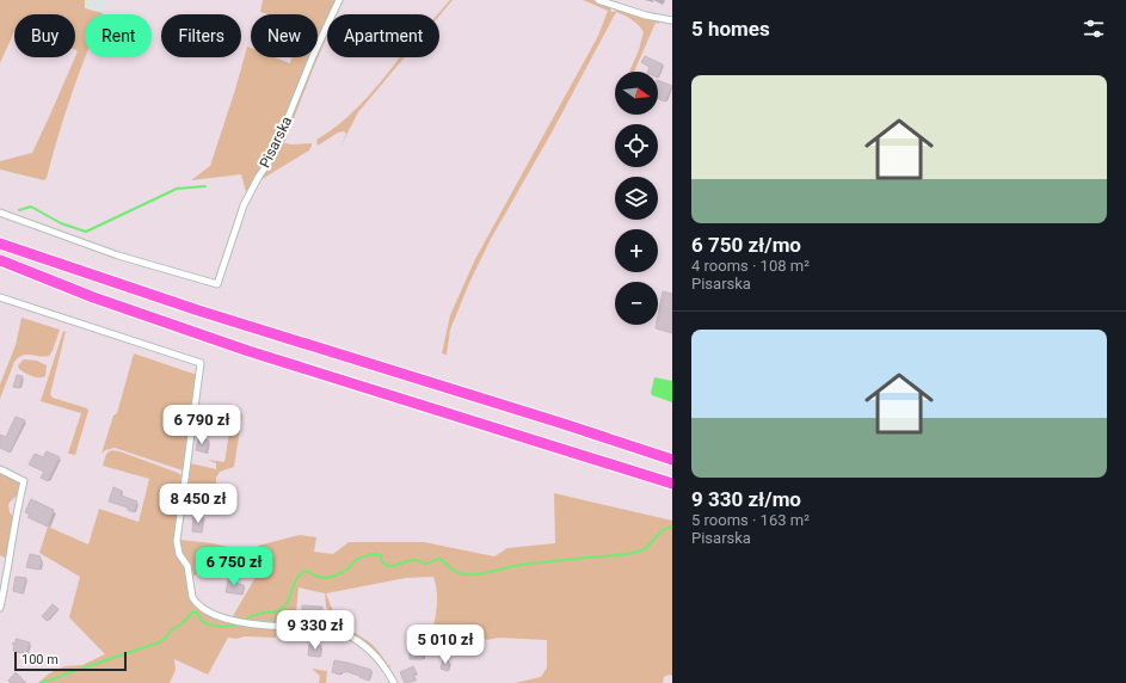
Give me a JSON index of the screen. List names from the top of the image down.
{
  "streets": {
    "street": ["Pisarska"]
  },
  "scale_bar": "100 m",
  "north": "right",
  "page": {
    "heading": "5 homes",
    "chip": [
      "Buy",
      "Rent",
      "Filters",
      "New",
      "Apartment"
    ],
    "list": [
      {
        "name": "6 750 zł/mo",
        "note": "4 rooms · 108 m² · Pisarska"
      },
      {
        "name": "9 330 zł/mo",
        "note": "5 rooms · 163 m² · Pisarska"
      }
    ],
    "map_buttons": ["+", "−"],
    "price": [
      "6 790 zł",
      "8 450 zł",
      "6 750 zł",
      "9 330 zł",
      "5 010 zł"
    ],
    "scale": "100 m"
  }
}
